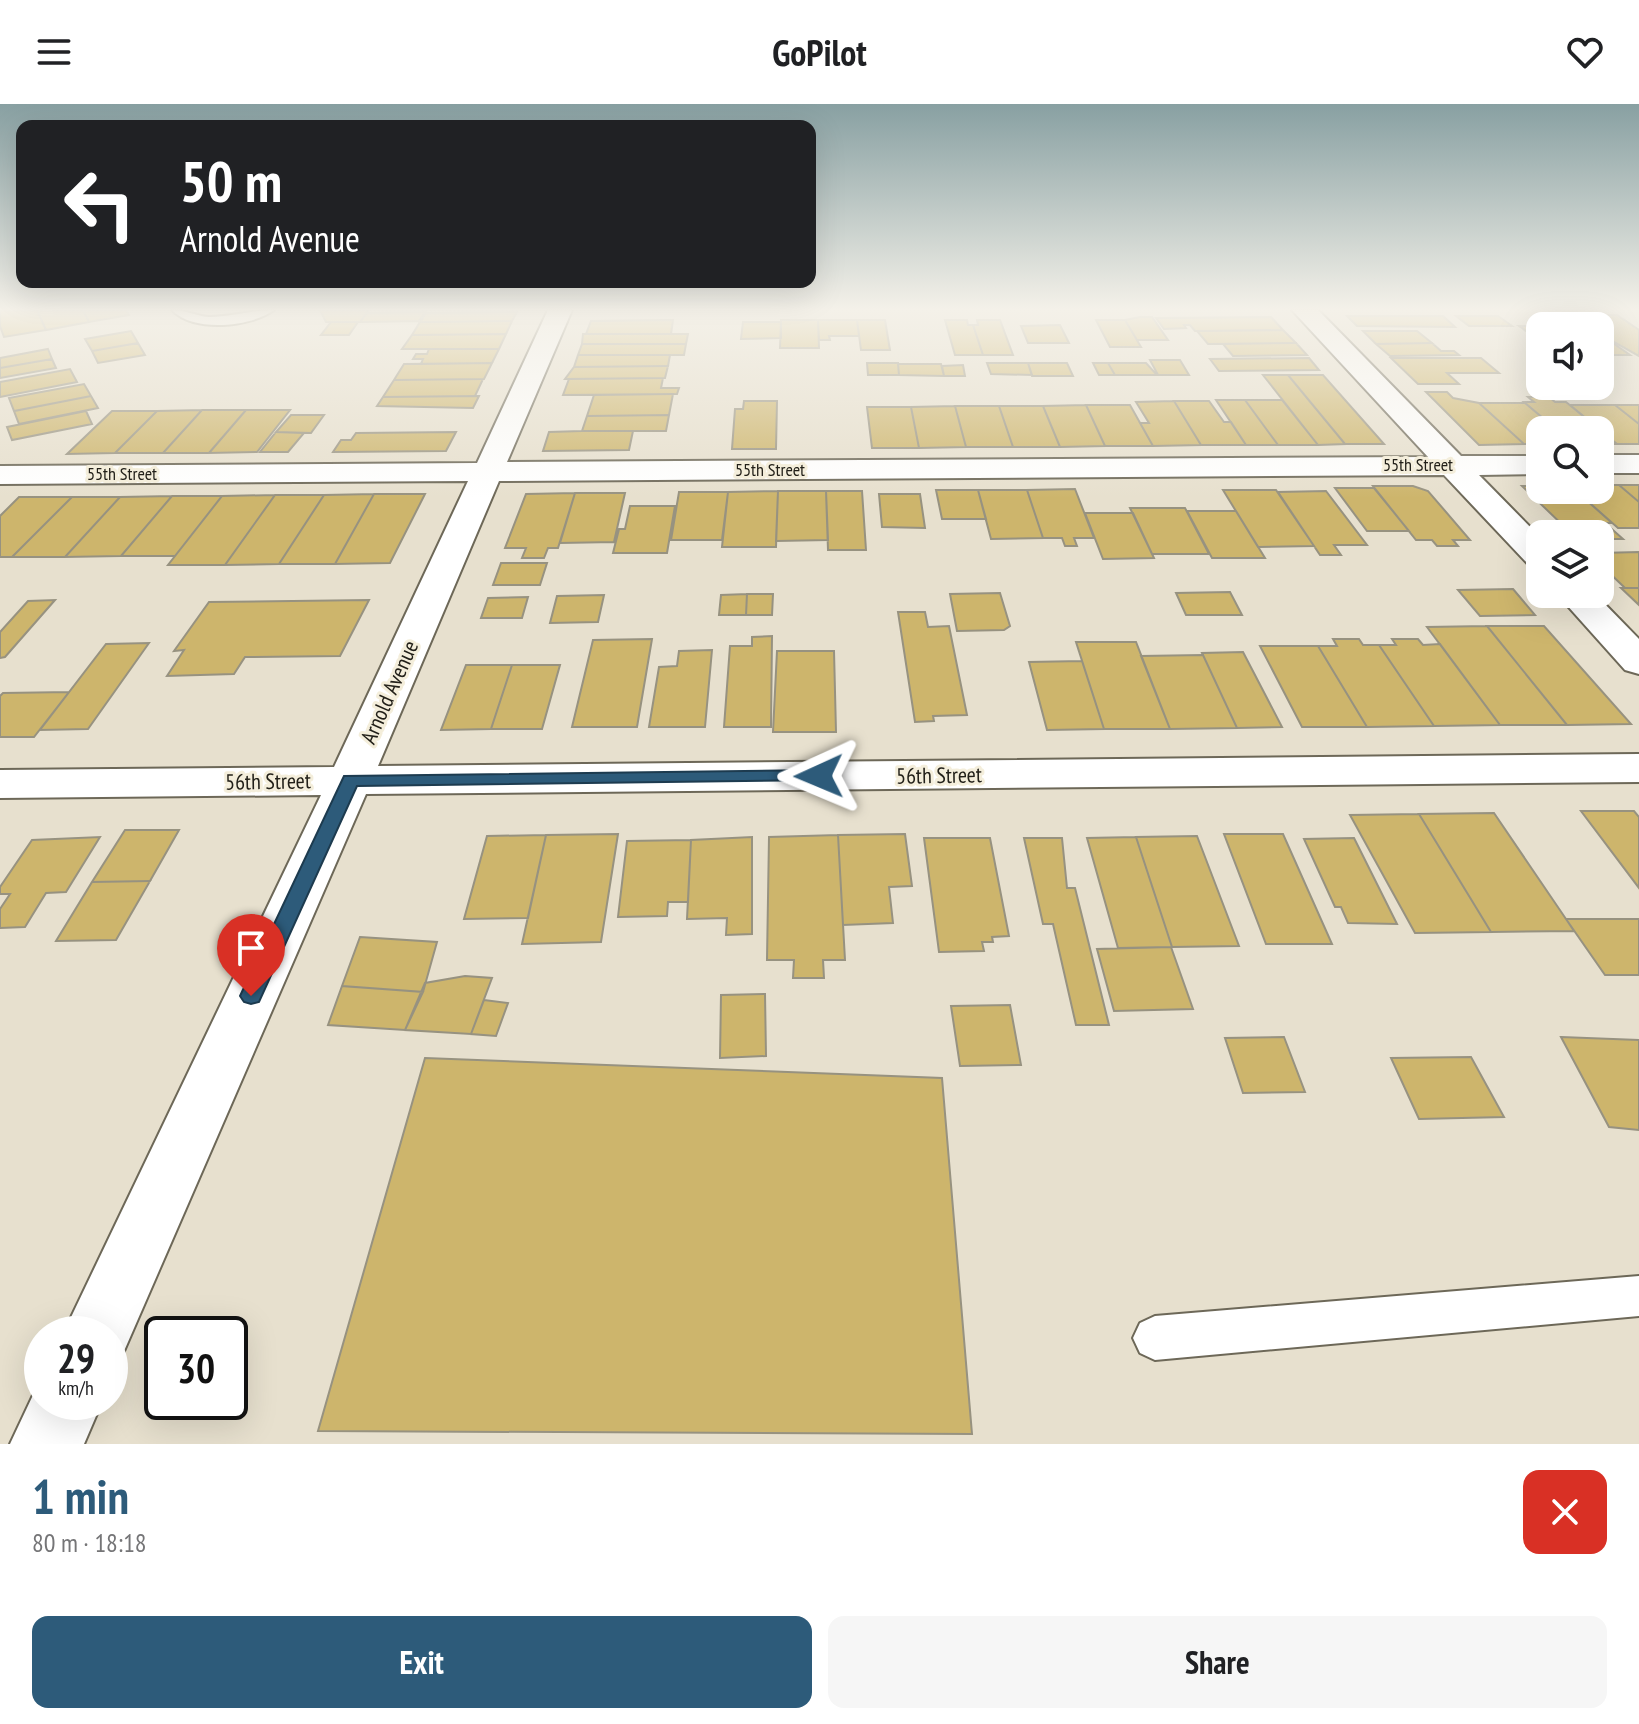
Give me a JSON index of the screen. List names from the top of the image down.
{
  "streets": {
    "street": ["55th Street", "Arnold Avenue", "56th Street"]
  },
  "crossings": [
    ["55th Street", "Arnold Avenue"],
    ["Arnold Avenue", "56th Street"]
  ],
  "page": {
    "header": "GoPilot",
    "turn": ["50 m", "Arnold Avenue"],
    "speed": "29 km/h",
    "limit": "30",
    "heading": ["1 min", "80 m · 18:18"],
    "buttons": ["Exit", "Share"]
  }
}
